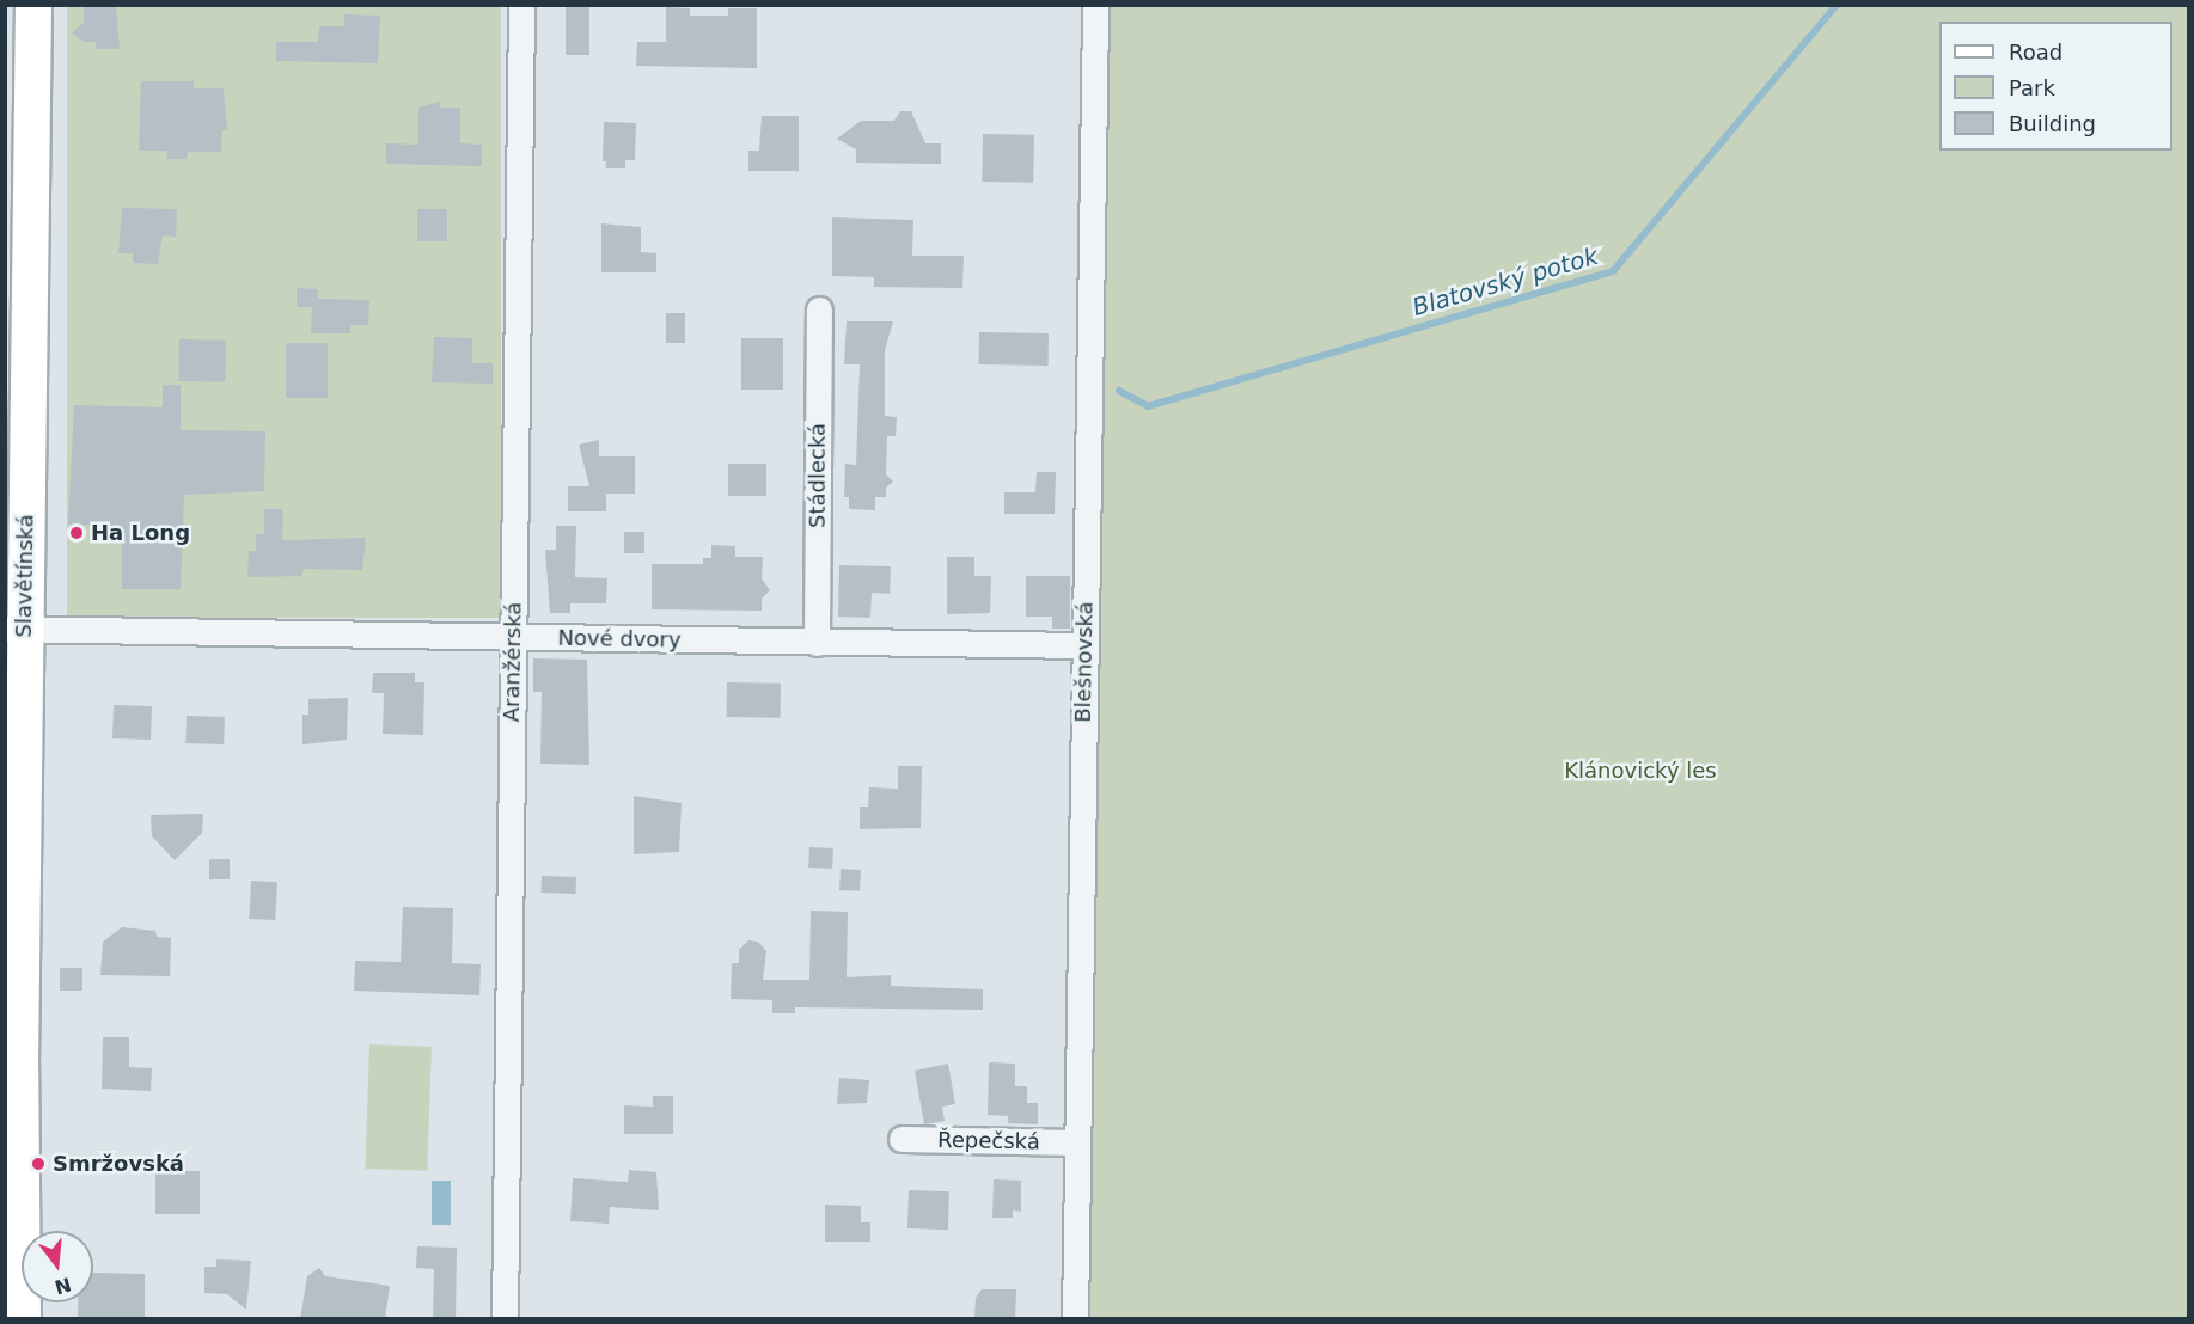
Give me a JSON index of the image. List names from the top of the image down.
{
  "streets": {
    "street": [
      "Stádlecká",
      "Slavětínská",
      "Nové dvory",
      "Aranžérská",
      "Blešnovská",
      "Řepečská"
    ]
  },
  "crossings": [
    ["Stádlecká", "Nové dvory"],
    ["Slavětínská", "Nové dvory"],
    ["Nové dvory", "Aranžérská"],
    ["Nové dvory", "Blešnovská"],
    ["Blešnovská", "Řepečská"]
  ],
  "water": ["Blatovský potok"],
  "parks": ["Klánovický les"],
  "places": ["Ha Long", "Smržovská"],
  "legend": ["Road", "Park", "Building"],
  "north": "bottom"
}
